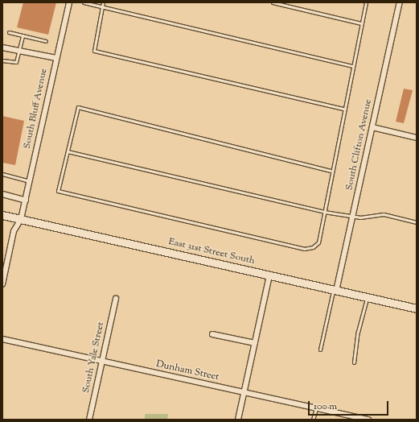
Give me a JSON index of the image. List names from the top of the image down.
{
  "streets": {
    "street": [
      "South Bluff Avenue",
      "South Clifton Avenue",
      "East 31st Street South",
      "South Yale Street",
      "Dunham Street"
    ]
  },
  "crossings": [
    ["South Bluff Avenue", "East 31st Street South"],
    ["South Clifton Avenue", "East 31st Street South"],
    ["South Yale Street", "Dunham Street"]
  ],
  "scale_bar": "100 m"
}
